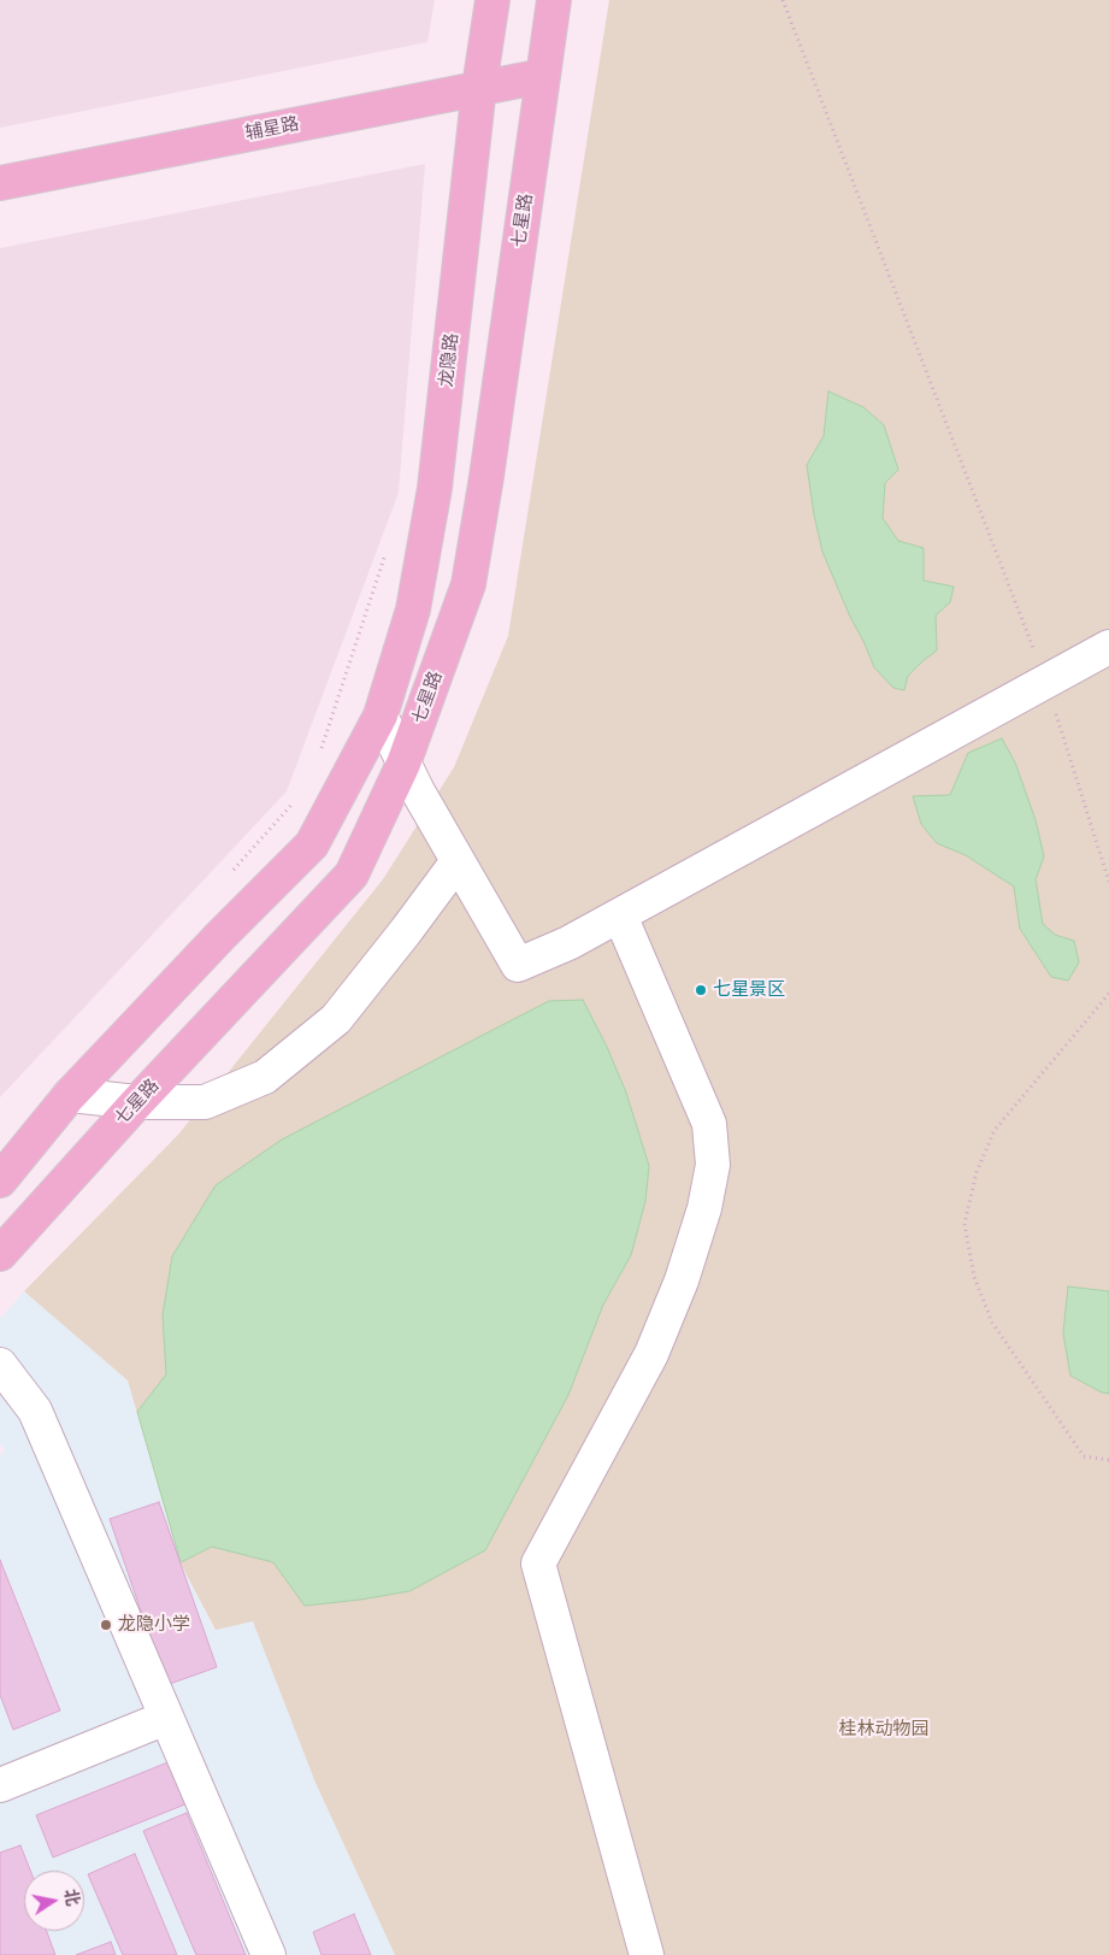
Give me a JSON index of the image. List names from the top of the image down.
{
  "streets": {
    "main road": ["辅星路", "七星路", "龙隐路"]
  },
  "crossings": [
    ["辅星路", "七星路"],
    ["辅星路", "龙隐路"]
  ],
  "parks": ["桂林动物园"],
  "places": ["七星景区", "龙隐小学"],
  "north": "right"
}
